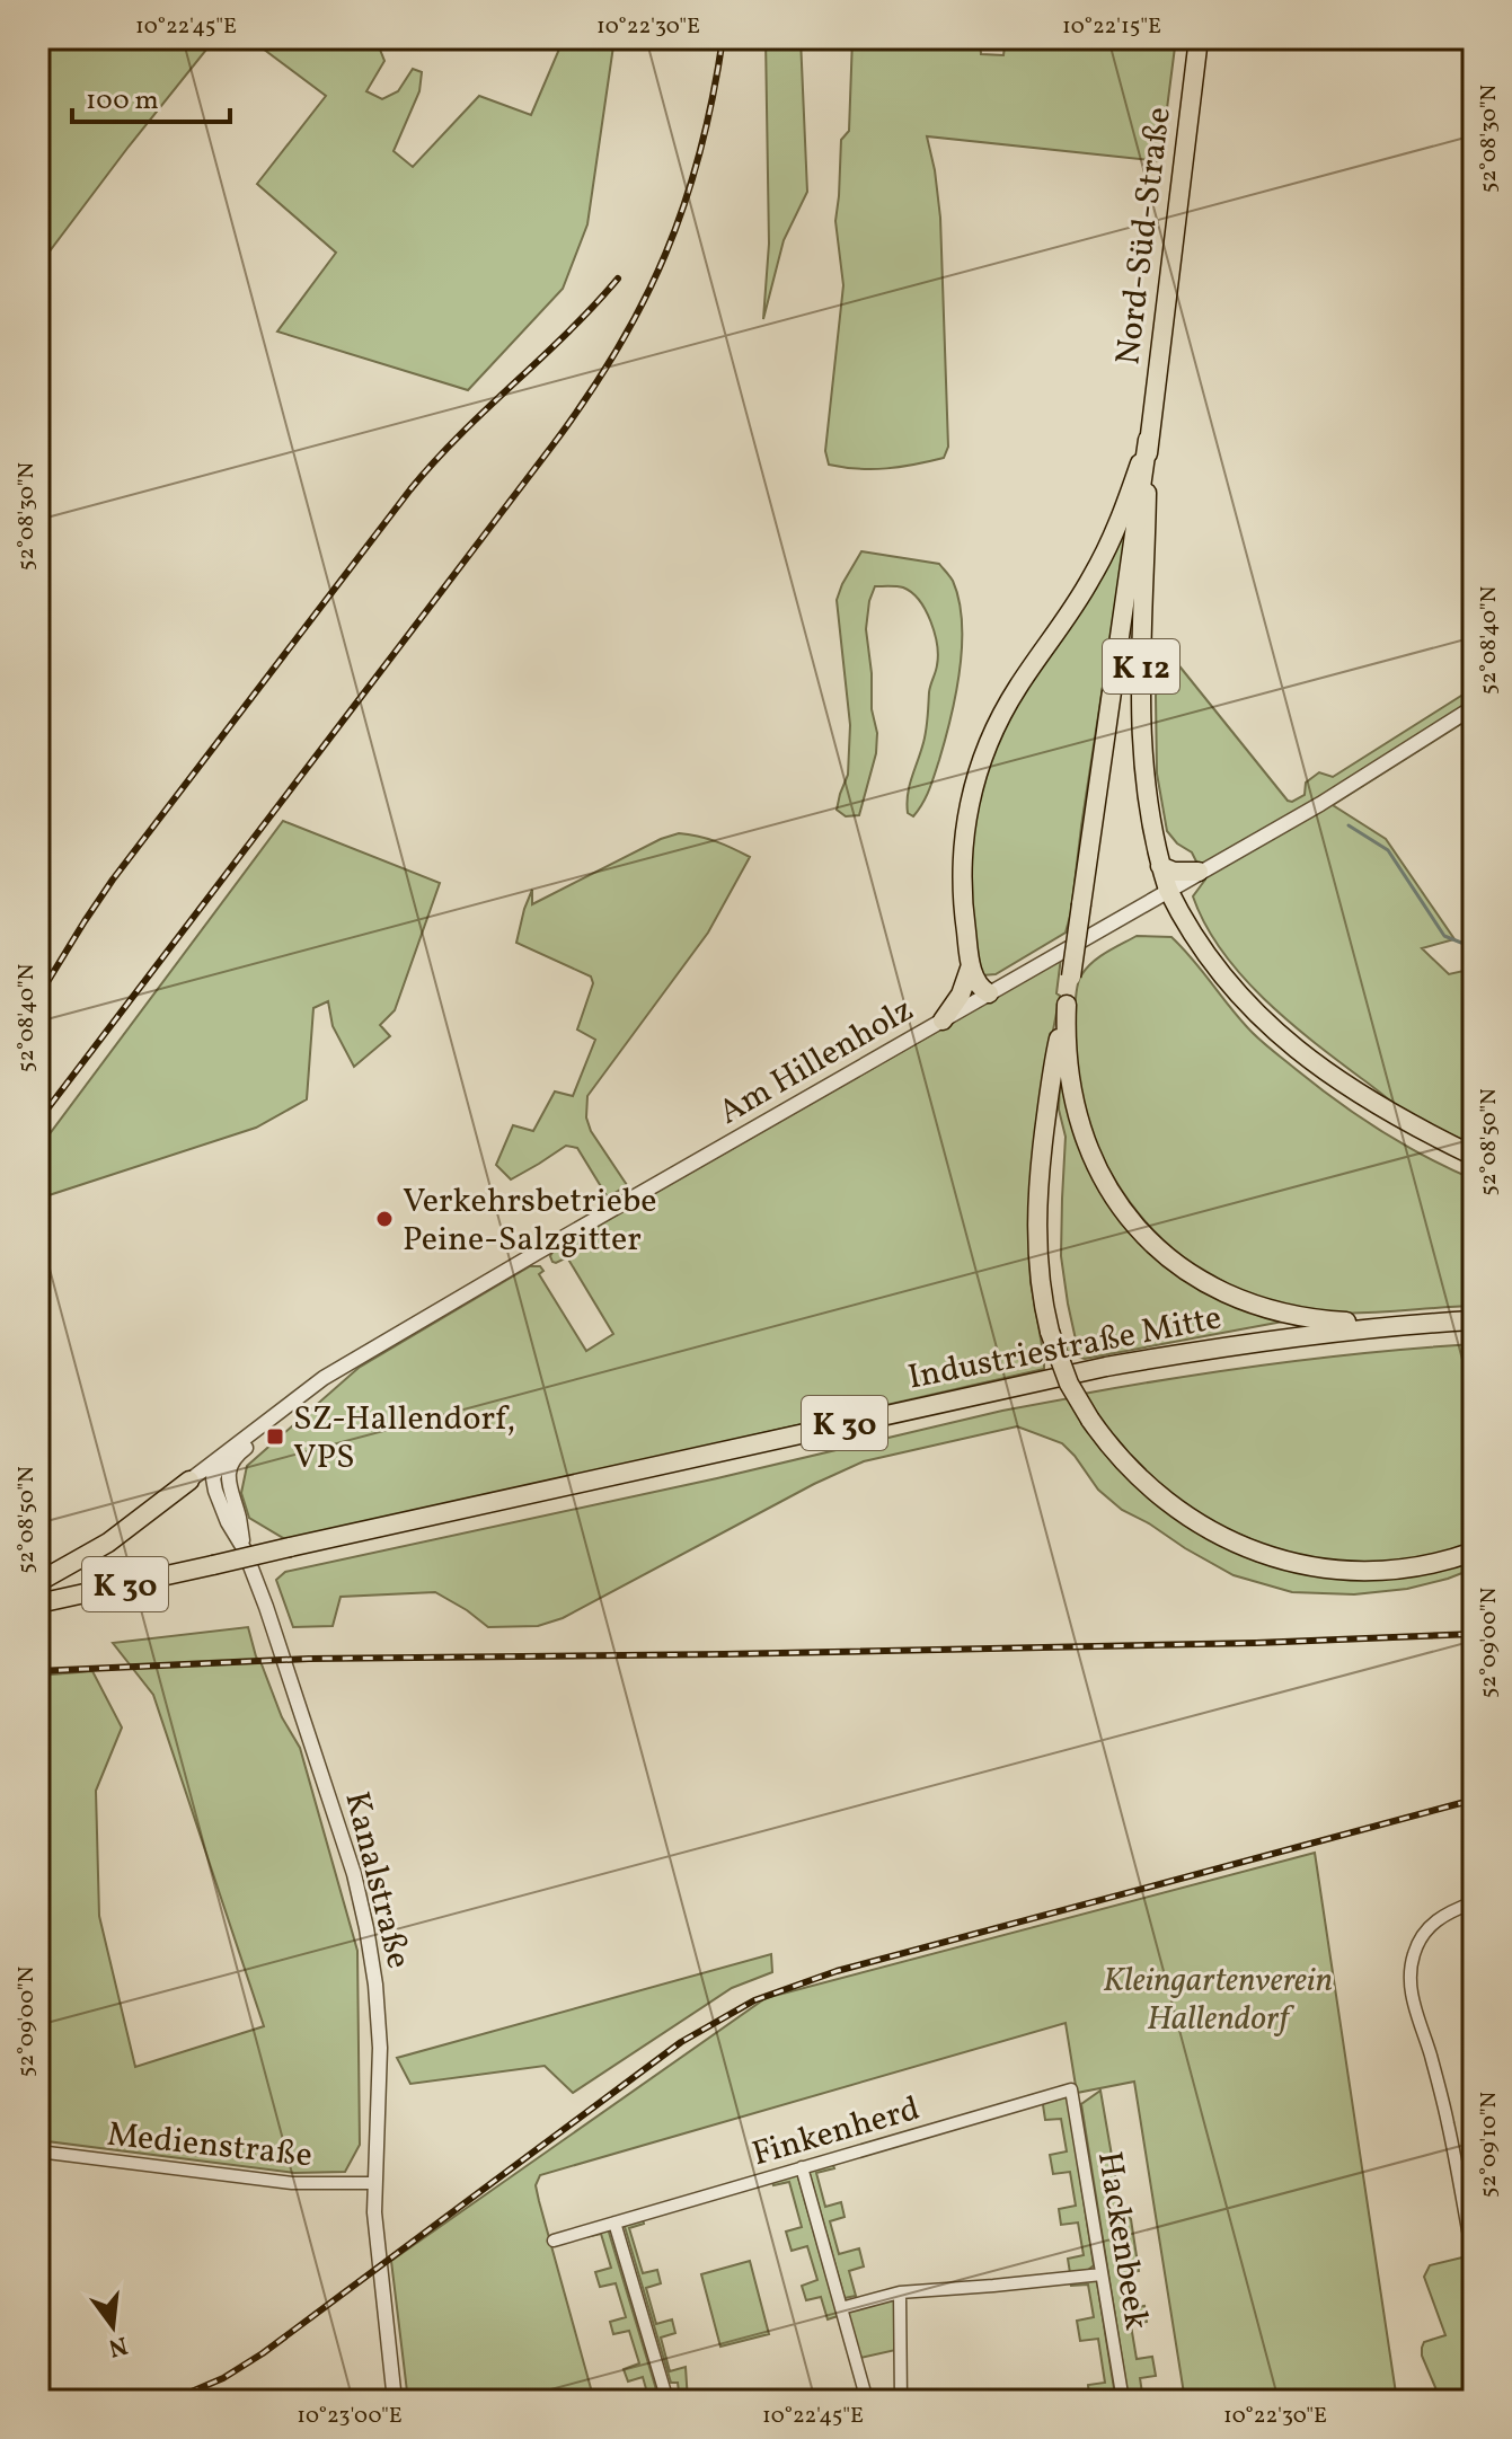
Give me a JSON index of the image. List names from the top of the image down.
{
  "streets": {
    "main road": [
      "Nord-Süd-Straße",
      "K 12",
      "Industriestraße Mitte",
      "K 30"
    ],
    "street": [
      "Am Hillenholz",
      "Kanalstraße",
      "Finkenherd",
      "Medienstraße",
      "Hackenbeek"
    ]
  },
  "crossings": [
    ["Nord-Süd-Straße", "K 12"],
    ["K 12", "Am Hillenholz"],
    ["Am Hillenholz", "Kanalstraße"],
    ["Kanalstraße", "Medienstraße"],
    ["Finkenherd", "Hackenbeek"]
  ],
  "parks": ["Kleingartenverein Hallendorf"],
  "places": {
    "other": ["Verkehrsbetriebe Peine-Salzgitter"],
    "transit": ["SZ-Hallendorf, VPS"]
  },
  "scale_bar": "100 m",
  "north": "bottom",
  "coordinates": [
    "10°22'45\"E",
    "10°22'30\"E",
    "10°22'15\"E",
    "52°08'30\"N",
    "52°08'40\"N",
    "52°08'50\"N",
    "52°09'00\"N",
    "52°09'10\"N",
    "10°23'00\"E"
  ]
}
